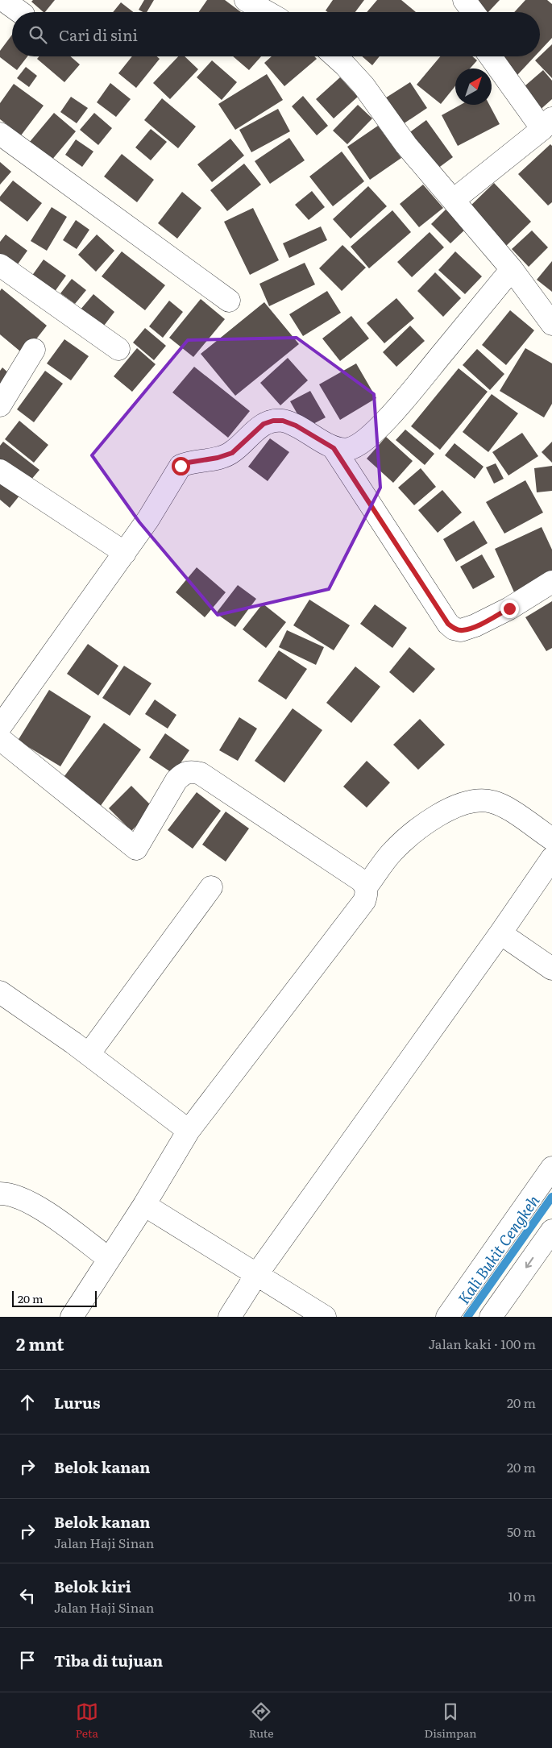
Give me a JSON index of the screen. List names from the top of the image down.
{
  "water": ["Kali Bukit Cengkeh"],
  "scale_bar": "20 m",
  "north": "top right",
  "page": {
    "search": "Cari di sini",
    "scale": "20 m",
    "heading": ["2 mnt", "Jalan kaki · 100 m"],
    "list": [
      ["Lurus", "20 m"],
      ["Belok kanan", "20 m"],
      ["Belok kanan", "Jalan Haji Sinan", "50 m"],
      ["Belok kiri", "Jalan Haji Sinan", "10 m"],
      "Tiba di tujuan"
    ],
    "nav": ["Peta", "Rute", "Disimpan"]
  }
}
